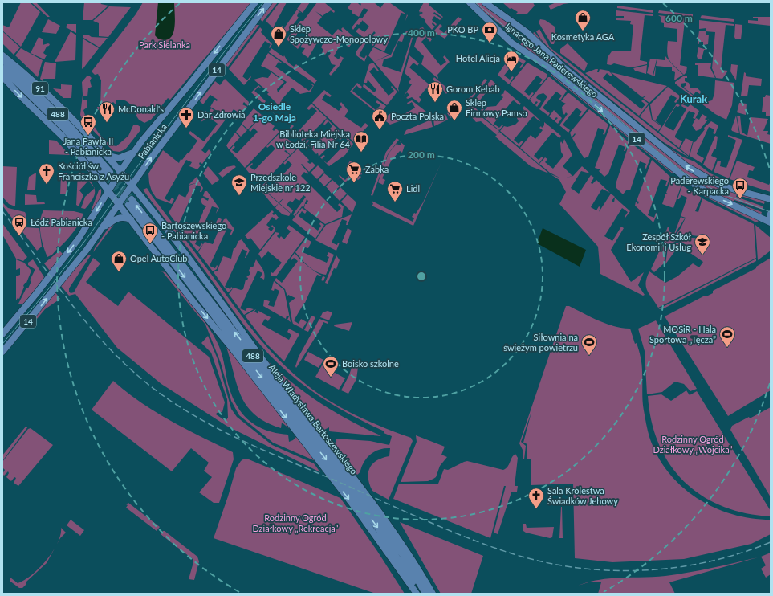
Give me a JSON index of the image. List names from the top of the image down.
{
  "streets": {
    "main road": [
      "Ignacego Jana Paderewskiego",
      "14",
      "91",
      "488",
      "Pabianicka",
      "Aleja Władysława Bartoszewskiego"
    ]
  },
  "districts": ["Kurak", "Osiedle 1-go Maja"],
  "parks": ["Park Sielanka", "Rodzinny Ogród Działkowy „Wójcika”", "Rodzinny Ogród Działkowy „Rekreacja”"],
  "places": {
    "shop": [
      "Kosmetyka AGA",
      "Sklep Spożywczo-Monopolowy",
      "Sklep Firmowy Pamso",
      "Opel AutoClub"
    ],
    "bank": ["PKO BP"],
    "hotel": ["Hotel Alicja"],
    "restaurant": ["Gorom Kebab", "McDonald's"],
    "pharmacy": ["Dar Zdrowia"],
    "public building": ["Poczta Polska"],
    "bus stop": ["Jana Pawła II - Pabianicka", "Paderewskiego - Karpacka", "Bartoszewskiego - Pabianicka"],
    "library": ["Biblioteka Miejska w Łodzi, Filia Nr 64"],
    "supermarket": ["Żabka", "Lidl"],
    "church": ["Kościół św. Franciszka z Asyżu", "Sala Królestwa Świadków Jehowy"],
    "school or university": ["Przedszkole Miejskie nr 122", "Zespół Szkół Ekonomii i Usług"],
    "station": ["Łódź Pabianicka"],
    "sports": ["MOSiR - Hala Sportowa „Tęcza”", "Siłownia na świeżym powietrzu", "Boisko szkolne"]
  },
  "rings": ["600 m", "400 m", "200 m"]
}
